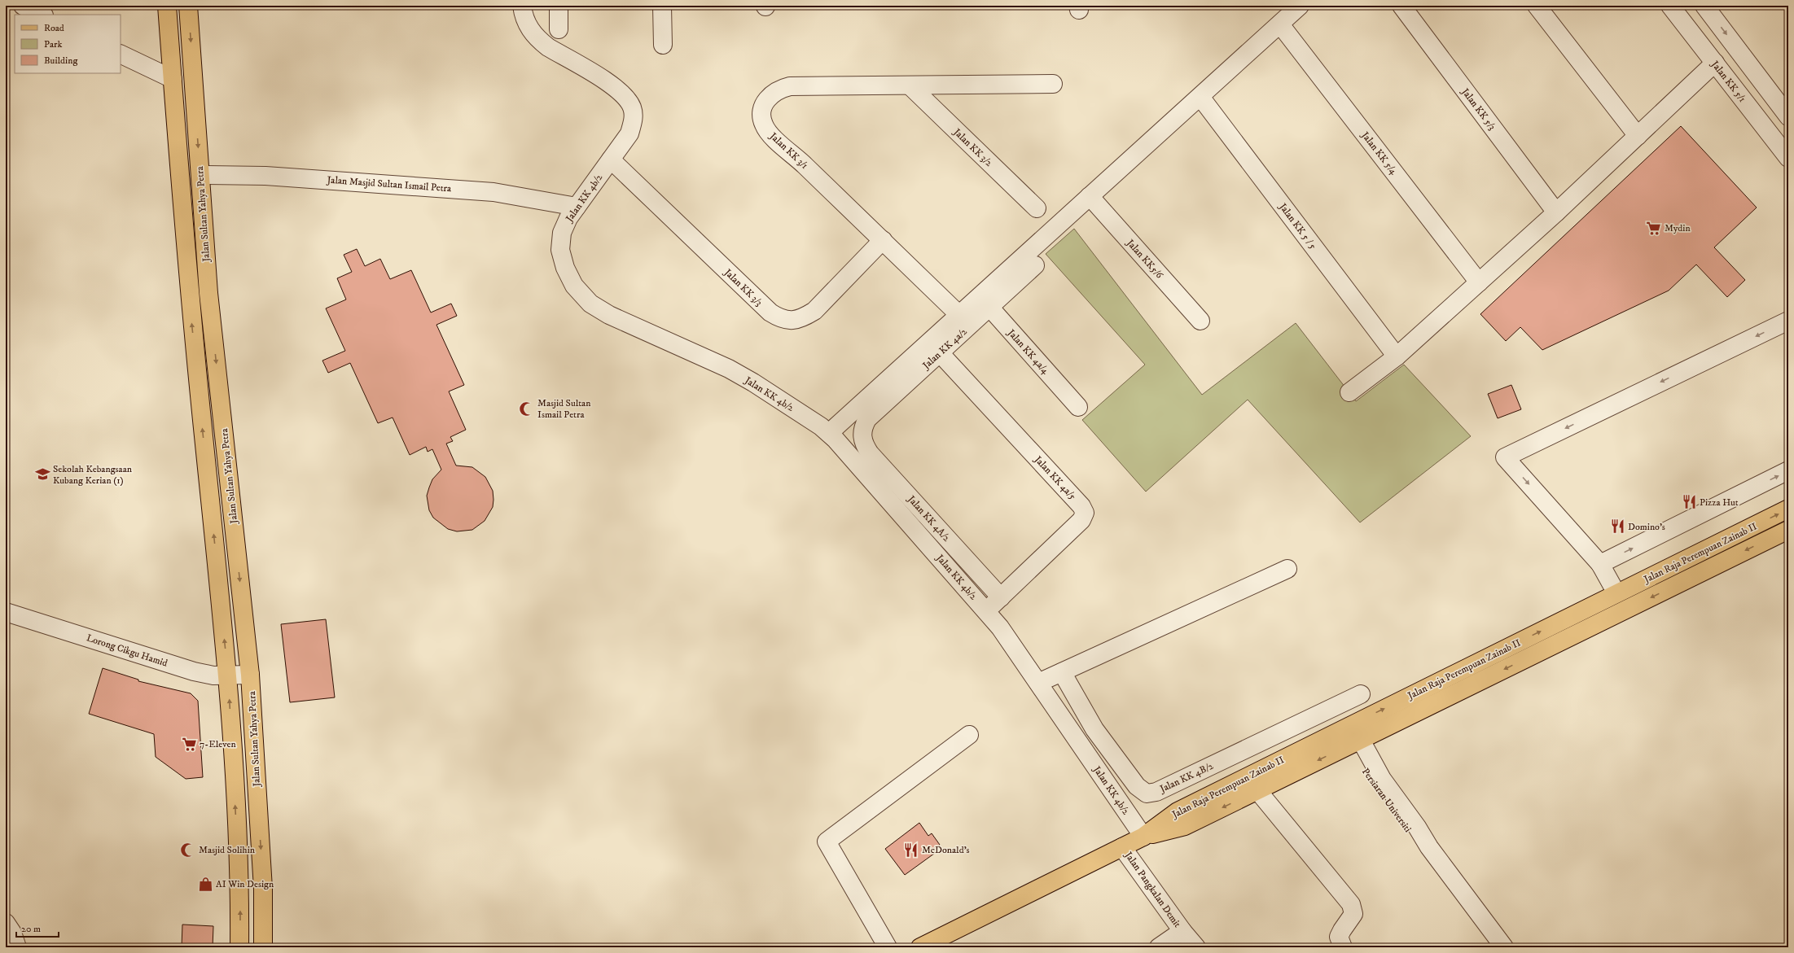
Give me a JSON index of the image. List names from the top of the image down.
{
  "streets": {
    "main road": ["Jalan Sultan Yahya Petra", "Jalan Raja Perempuan Zainab II"],
    "street": [
      "Jalan KK 5/1",
      "Jalan KK 5/3",
      "Jalan KK 3/2",
      "Jalan KK 3/1",
      "Jalan KK 5/4",
      "Jalan Masjid Sultan Ismail Petra",
      "Jalan KK 4b/2",
      "Jalan KK 5 / 5",
      "Jalan KK5/6",
      "Jalan KK 3/3",
      "Jalan KK 4a/2",
      "Jalan KK 4a/4",
      "Jalan KK 4a/5",
      "Jalan KK 4A/2",
      "Lorong Cikgu Hamid",
      "Jalan KK 4B/2",
      "Persiaran Universiti",
      "Jalan Pangkalan Demit"
    ]
  },
  "crossings": [
    ["Jalan KK 3/2", "Jalan KK 3/1"],
    ["Jalan KK 3/1", "Jalan KK 3/3"],
    ["Jalan Masjid Sultan Ismail Petra", "Jalan KK 4b/2"],
    ["Jalan Masjid Sultan Ismail Petra", "Jalan Sultan Yahya Petra"],
    ["Jalan KK 4b/2", "Jalan KK 3/3"],
    ["Jalan KK 4b/2", "Jalan KK 4a/5"],
    ["Jalan KK 4b/2", "Jalan Raja Perempuan Zainab II"],
    ["Jalan Sultan Yahya Petra", "Lorong Cikgu Hamid"],
    ["Jalan KK 4a/2", "Jalan KK 4a/4"],
    ["Jalan KK 4a/2", "Jalan KK 4a/5"],
    ["Jalan KK 4a/2", "Jalan KK 4A/2"],
    ["Jalan KK 4a/5", "Jalan KK 4A/2"],
    ["Jalan Raja Perempuan Zainab II", "Persiaran Universiti"],
    ["Jalan Raja Perempuan Zainab II", "Jalan Pangkalan Demit"]
  ],
  "places": {
    "supermarket": ["Mydin", "7-Eleven"],
    "mosque": ["Masjid Sultan Ismail Petra", "Masjid Solihin"],
    "school or university": ["Sekolah Kebangsaan Kubang Kerian (1)"],
    "restaurant": ["Pizza Hut", "Domino's", "McDonald's"],
    "shop": ["AI Win Design"]
  },
  "legend": ["Road", "Park", "Building"],
  "scale_bar": "20 m"
}
